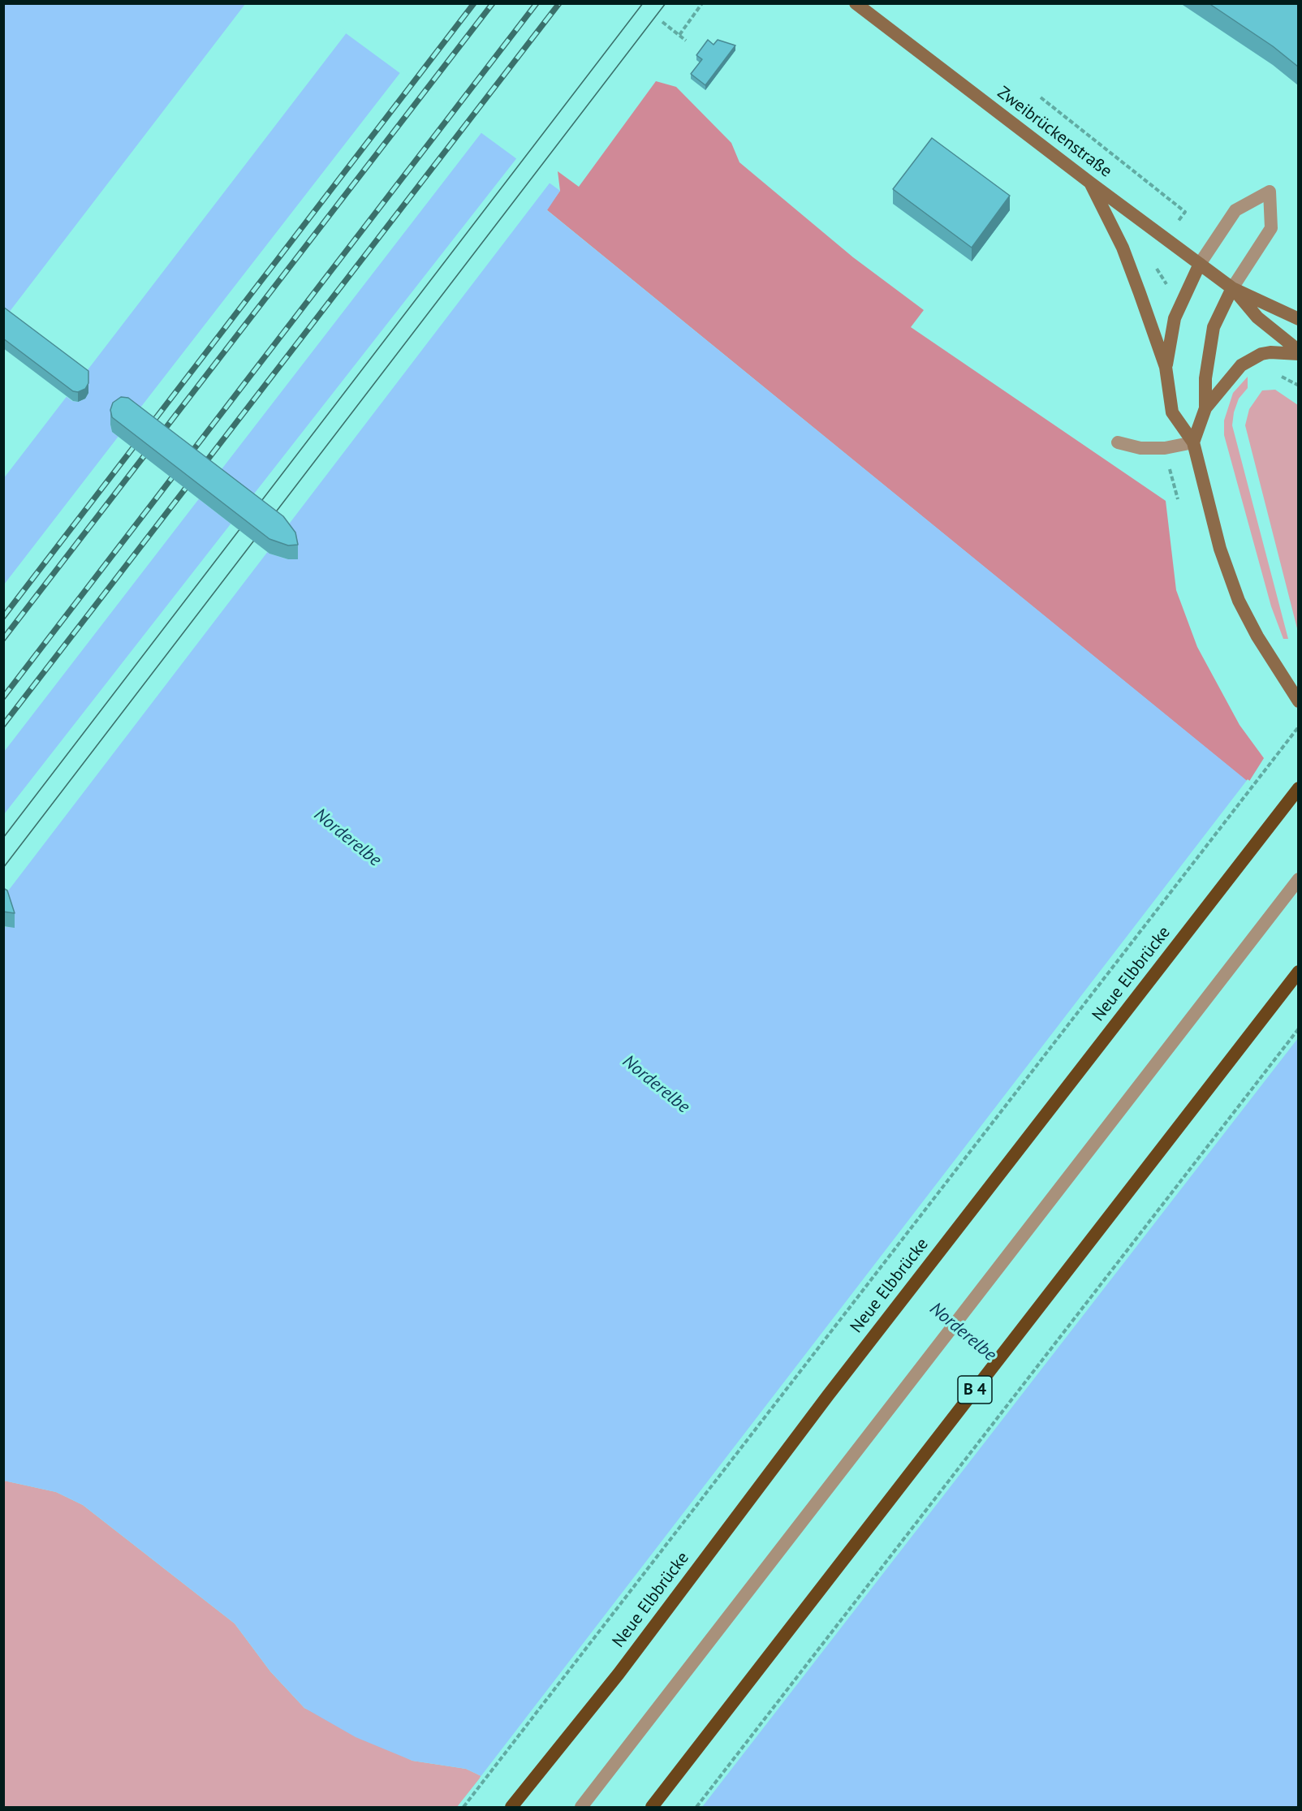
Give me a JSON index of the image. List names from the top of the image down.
{
  "streets": {
    "highway": ["Neue Elbbrücke", "B 4"],
    "main road": ["Zweibrückenstraße"]
  },
  "water": ["Norderelbe"]
}
